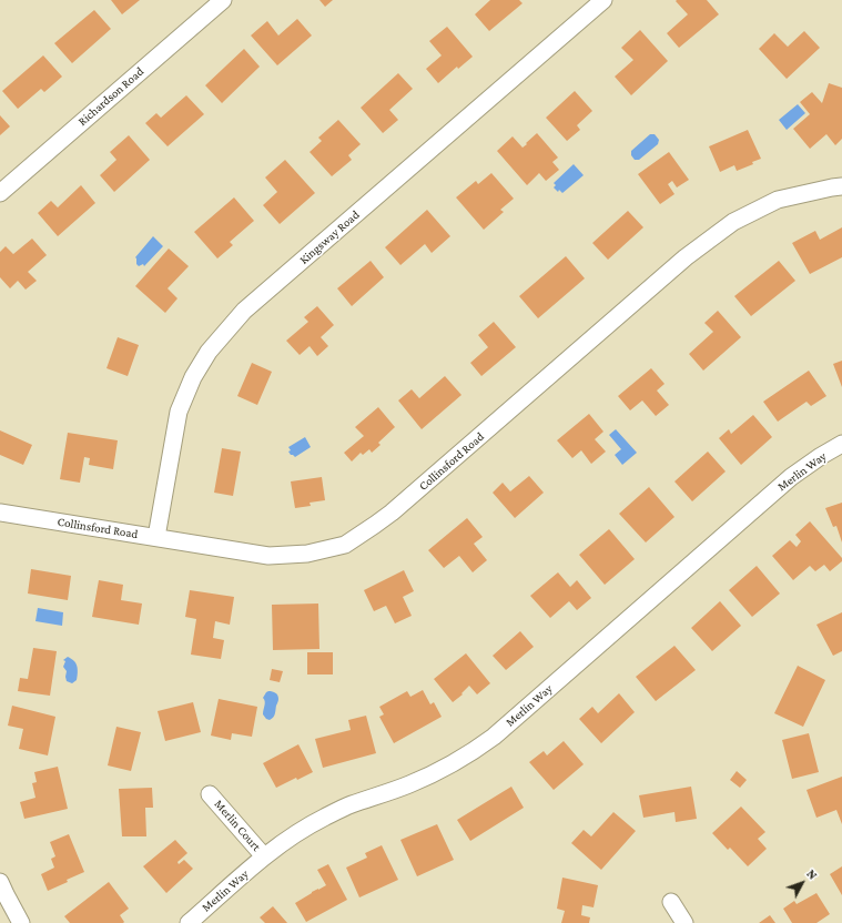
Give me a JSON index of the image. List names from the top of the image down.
{
  "streets": {
    "street": [
      "Richardson Road",
      "Kingsway Road",
      "Collinsford Road",
      "Merlin Way",
      "Merlin Court"
    ]
  },
  "crossings": [
    ["Kingsway Road", "Collinsford Road"],
    ["Merlin Way", "Merlin Court"]
  ],
  "north": "top right"
}
